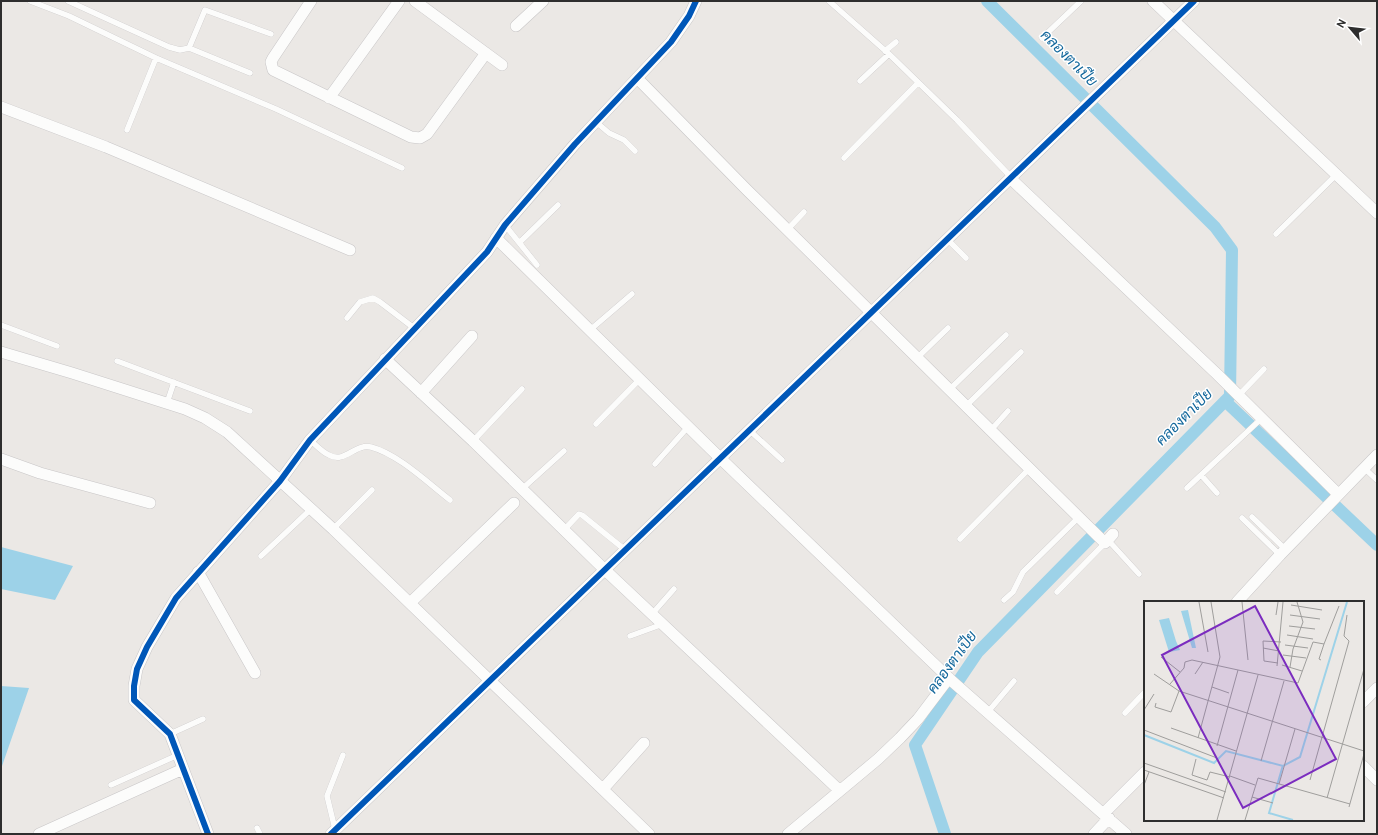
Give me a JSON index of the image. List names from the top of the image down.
{
  "water": ["คลองตาเปีย"],
  "north": "top left"
}
